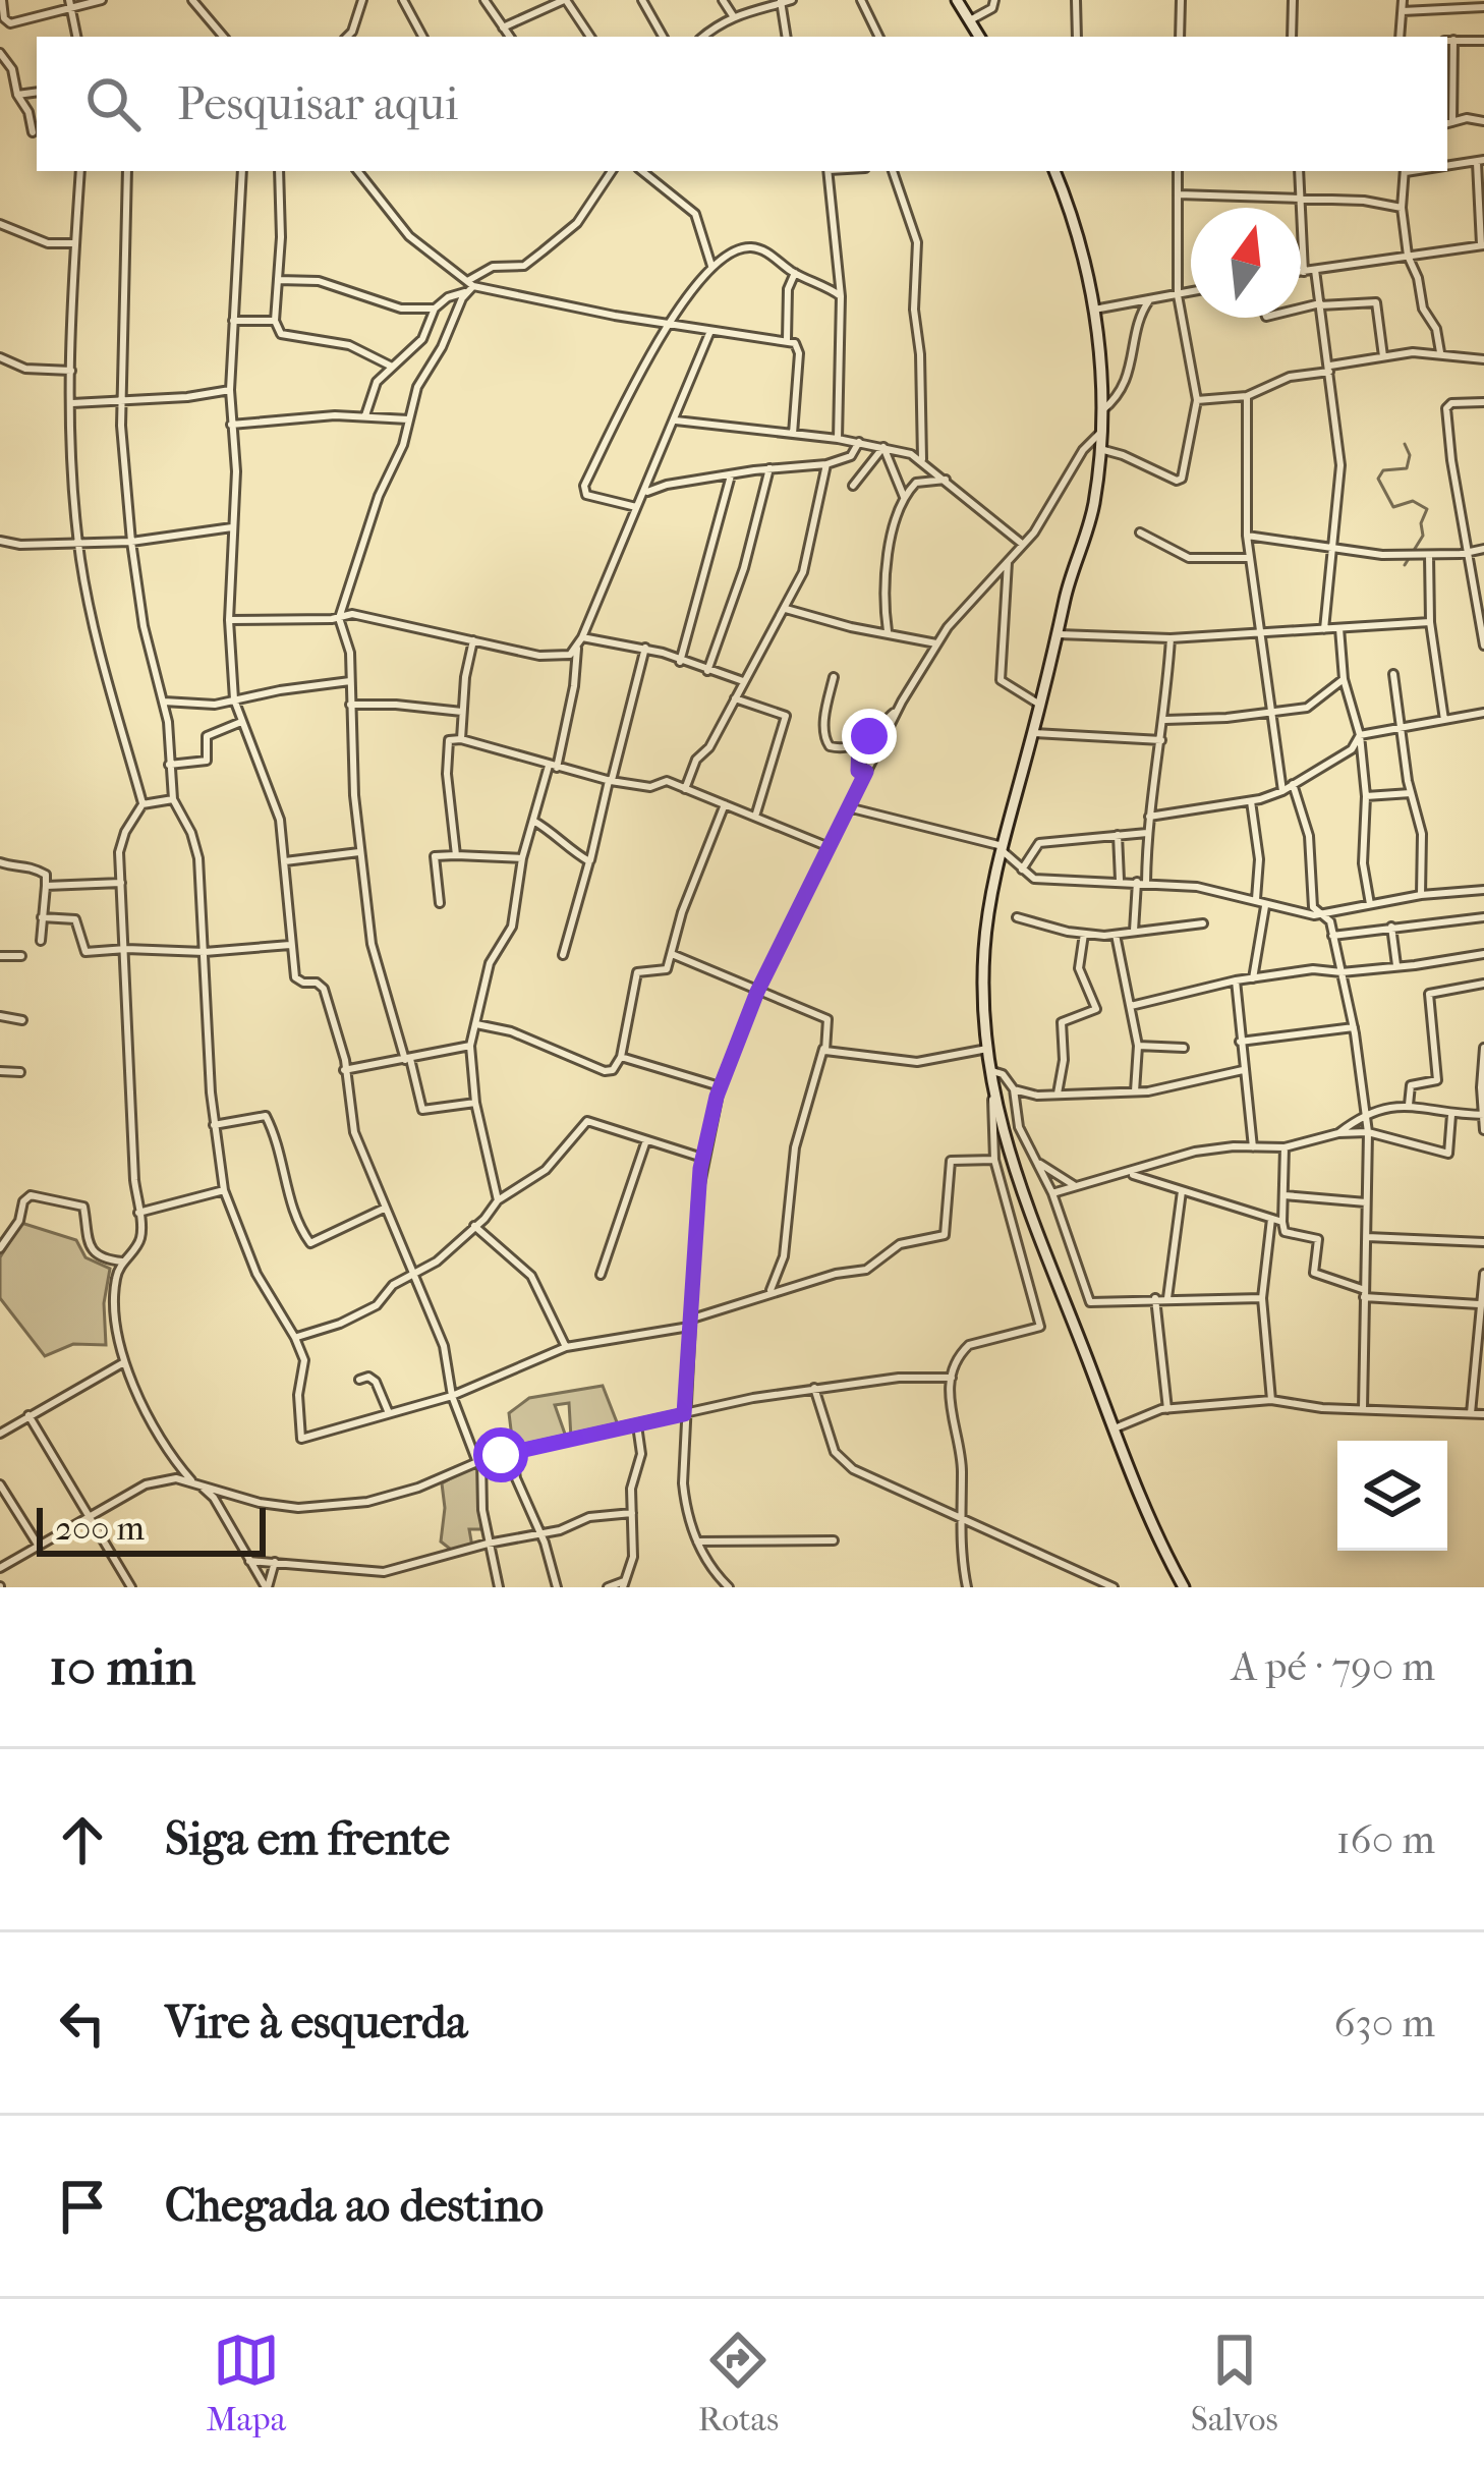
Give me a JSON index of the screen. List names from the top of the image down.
{
  "scale_bar": "200 m",
  "north": "top",
  "page": {
    "search": "Pesquisar aqui",
    "scale": "200 m",
    "heading": ["10 min", "A pé · 790 m"],
    "list": [
      ["Siga em frente", "160 m"],
      ["Vire à esquerda", "630 m"],
      "Chegada ao destino"
    ],
    "nav": ["Mapa", "Rotas", "Salvos"]
  }
}
